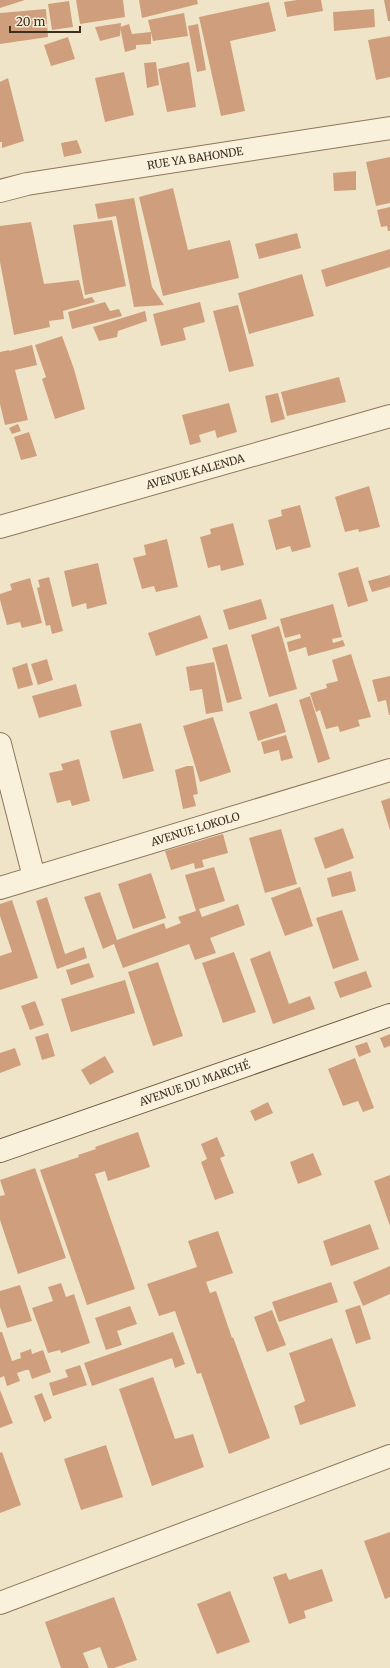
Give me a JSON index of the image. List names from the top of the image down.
{
  "streets": {
    "street": [
      "RUE YA BAHONDE",
      "AVENUE KALENDA",
      "AVENUE LOKOLO",
      "AVENUE DU MARCHÉ"
    ]
  },
  "scale_bar": "20 m"
}
